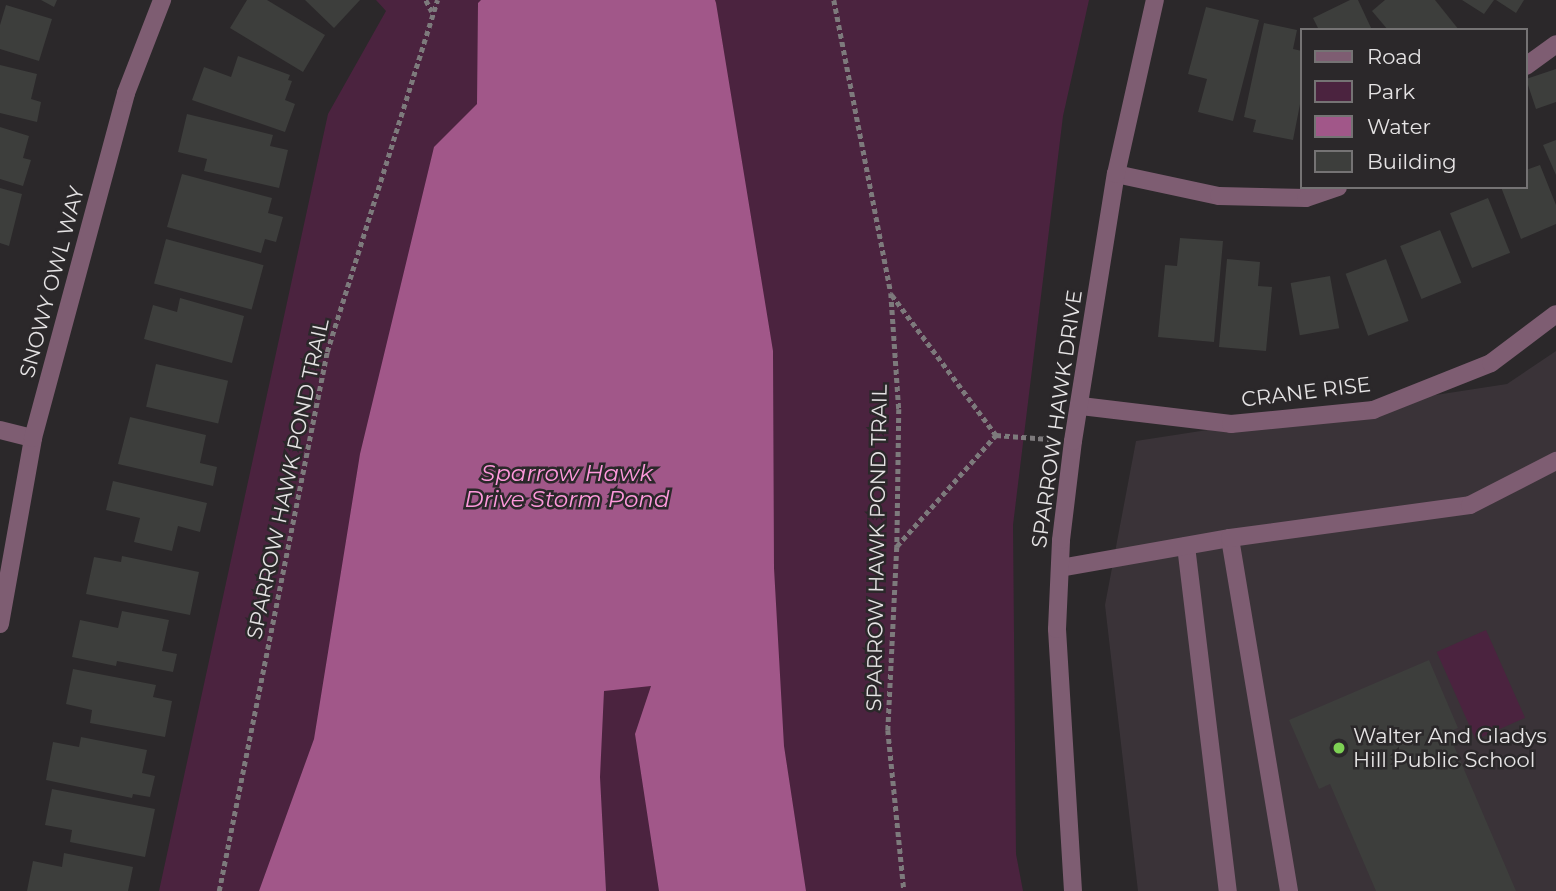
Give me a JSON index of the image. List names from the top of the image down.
{
  "streets": {
    "street": ["SNOWY OWL WAY", "CRANE RISE", "SPARROW HAWK DRIVE"],
    "path": ["SPARROW HAWK POND TRAIL"]
  },
  "crossings": [
    ["CRANE RISE", "SPARROW HAWK DRIVE"]
  ],
  "water": ["Sparrow Hawk Drive Storm Pond"],
  "places": ["Walter And Gladys Hill Public School"],
  "legend": [
    "Road",
    "Park",
    "Water",
    "Building"
  ]
}
